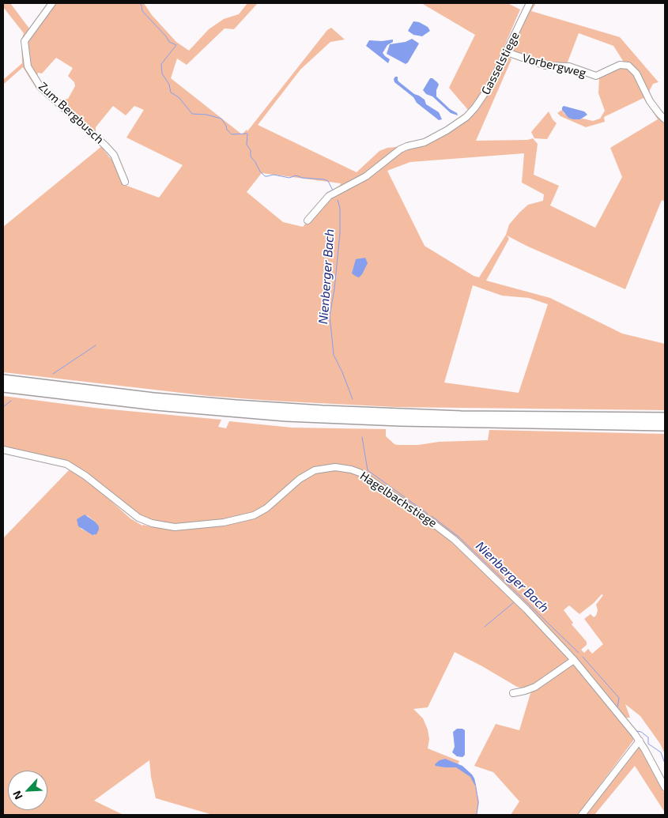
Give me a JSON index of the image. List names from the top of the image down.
{
  "streets": {
    "street": [
      "Gasselstiege",
      "Vorbergweg",
      "Zum Bergbusch",
      "Hagelbachstiege"
    ]
  },
  "crossings": [
    ["Gasselstiege", "Vorbergweg"]
  ],
  "water": ["Nienberger Bach"],
  "north": "bottom left"
}
